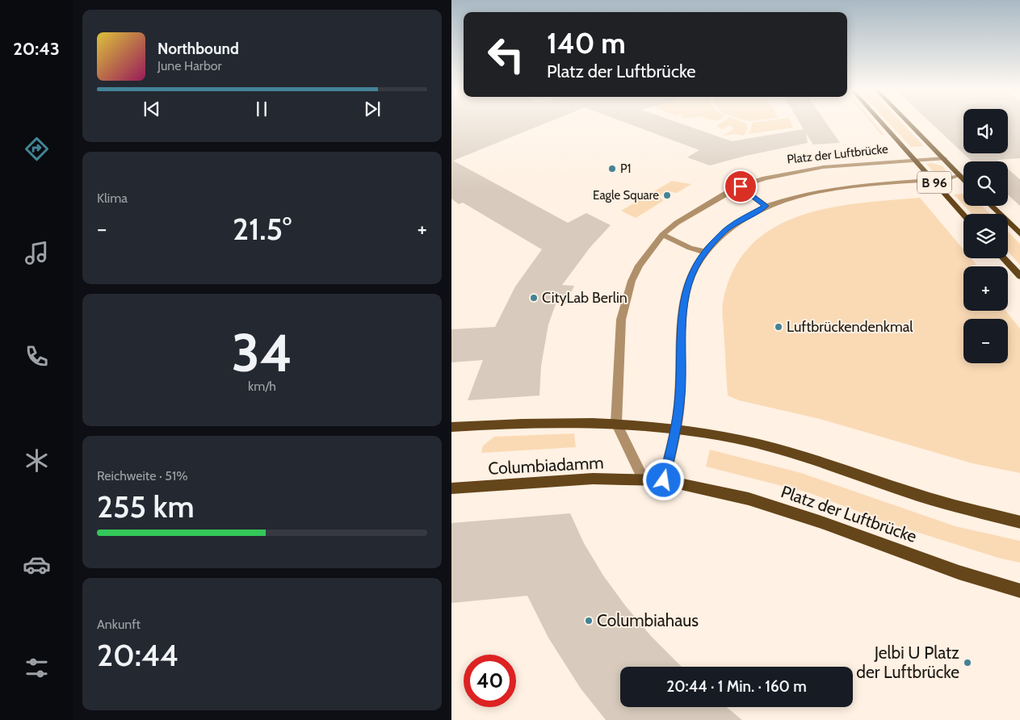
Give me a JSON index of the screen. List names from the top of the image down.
{
  "streets": {
    "main road": ["Platz der Luftbrücke", "B 96", "Columbiadamm"]
  },
  "crossings": [
    ["Platz der Luftbrücke", "B 96"],
    ["Platz der Luftbrücke", "Columbiadamm"]
  ],
  "places": [
    "P1",
    "Eagle Square",
    "CityLab Berlin",
    "Luftbrückendenkmal",
    "Columbiahaus",
    "Jelbi U Platz der Luftbrücke"
  ],
  "page": {
    "tabs": "20:43",
    "turn": ["140 m", "Platz der Luftbrücke"],
    "song": ["Northbound", "June Harbor"],
    "map_buttons": ["+", "−"],
    "tile": [
      "Klima",
      ["34", "km/h"],
      ["Reichweite · 51%", "255 km"],
      ["Ankunft", "20:44"]
    ],
    "heat": ["−", "21.5°", "+"],
    "limit": "40",
    "trip": "20:44 · 1 Min. · 160 m"
  }
}
